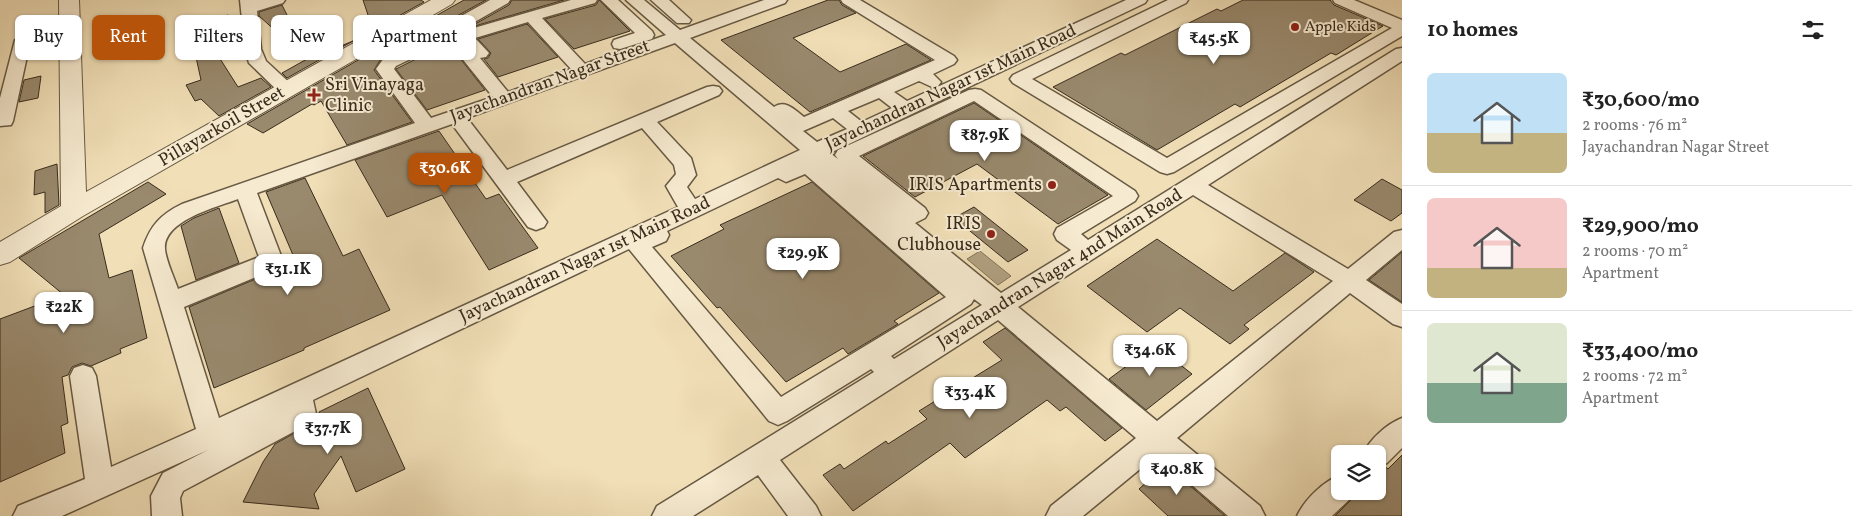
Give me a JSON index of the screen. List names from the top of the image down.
{
  "streets": {
    "street": [
      "Jayachandran Nagar Street",
      "Jayachandran Nagar 1st Main Road",
      "Pillayarkoil Street",
      "Jayachandran Nagar 4nd Main Road"
    ]
  },
  "crossings": [
    ["Jayachandran Nagar Street", "Jayachandran Nagar 1st Main Road"]
  ],
  "places": {
    "other": ["Apple Kids", "IRIS Apartments", "IRIS Clubhouse"],
    "health": ["Sri Vinayaga Clinic"]
  },
  "page": {
    "heading": "10 homes",
    "chip": [
      "Buy",
      "Rent",
      "Filters",
      "New",
      "Apartment"
    ],
    "price": [
      "₹45.5K",
      "₹87.9K",
      "₹30.6K",
      "₹29.9K",
      "₹31.1K",
      "₹22K",
      "₹34.6K",
      "₹33.4K",
      "₹37.7K",
      "₹40.8K"
    ],
    "list": [
      {
        "name": "₹30,600/mo",
        "note": "2 rooms · 76 m² · Jayachandran Nagar Street"
      },
      {
        "name": "₹29,900/mo",
        "note": "2 rooms · 70 m² · Apartment"
      },
      {
        "name": "₹33,400/mo",
        "note": "2 rooms · 72 m² · Apartment"
      }
    ]
  }
}
